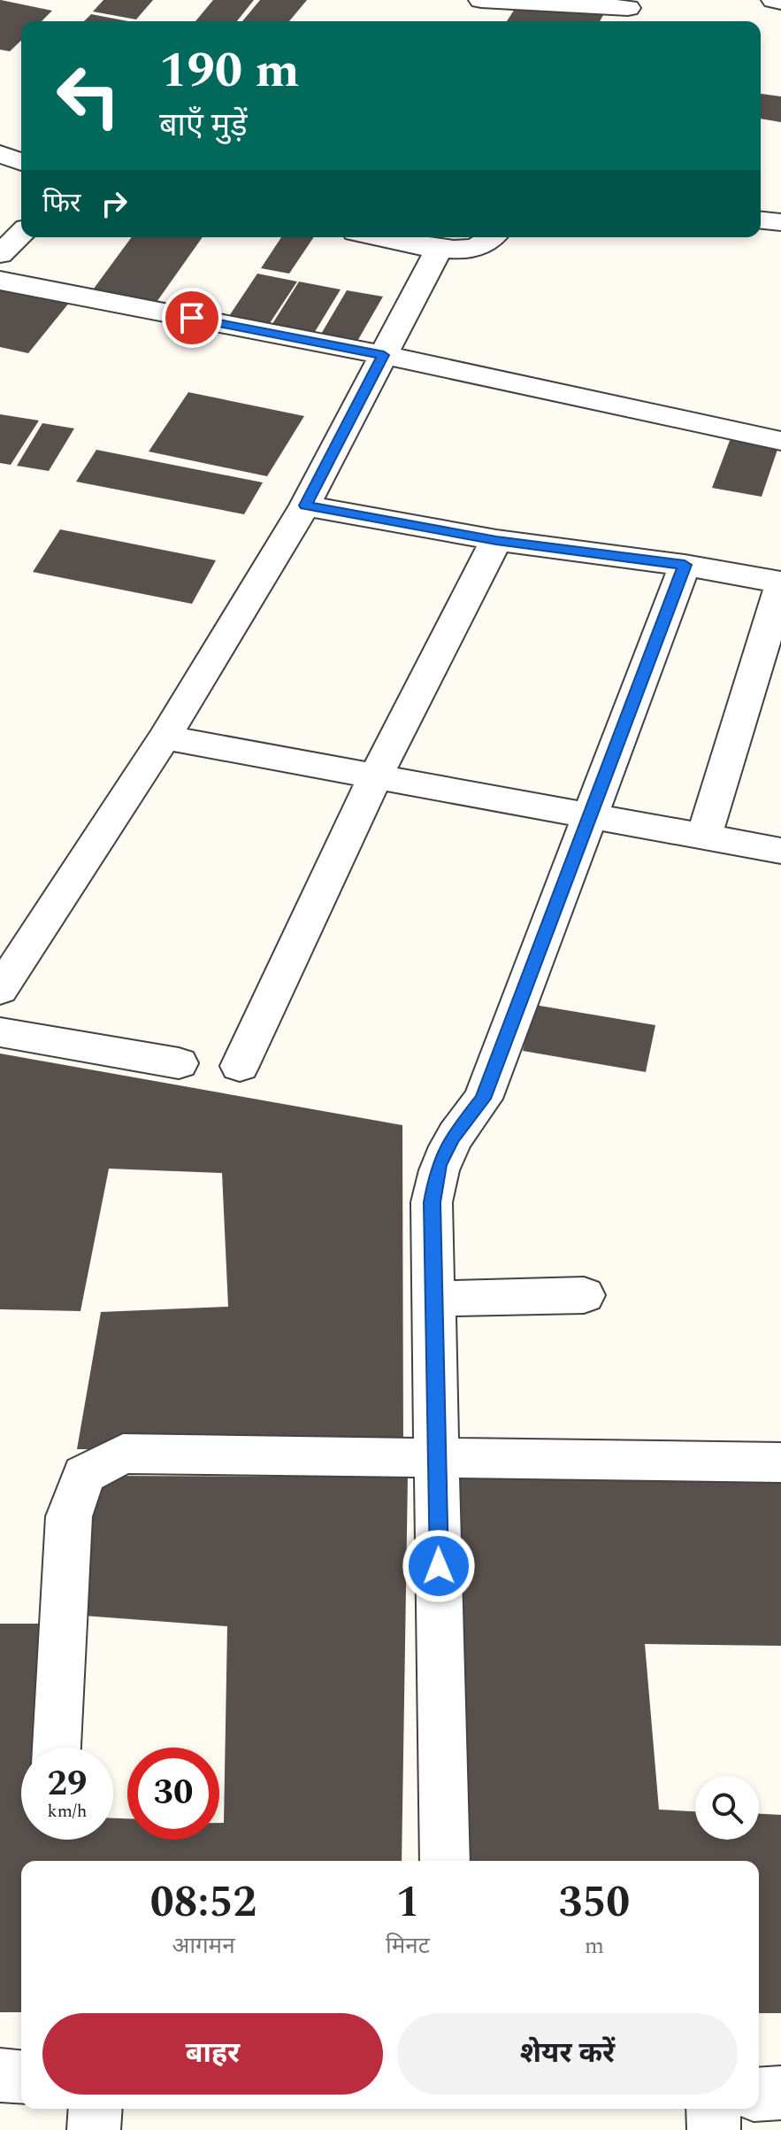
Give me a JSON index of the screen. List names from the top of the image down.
{
  "page": {
    "turn": ["190 m", "बाएँ मुड़ें"],
    "then": "फिर",
    "speed": "29 km/h",
    "limit": "30",
    "eta": [
      "08:52",
      "आगमन",
      "1",
      "मिनट",
      "350",
      "m"
    ],
    "buttons": ["बाहर", "शेयर करें"]
  }
}
